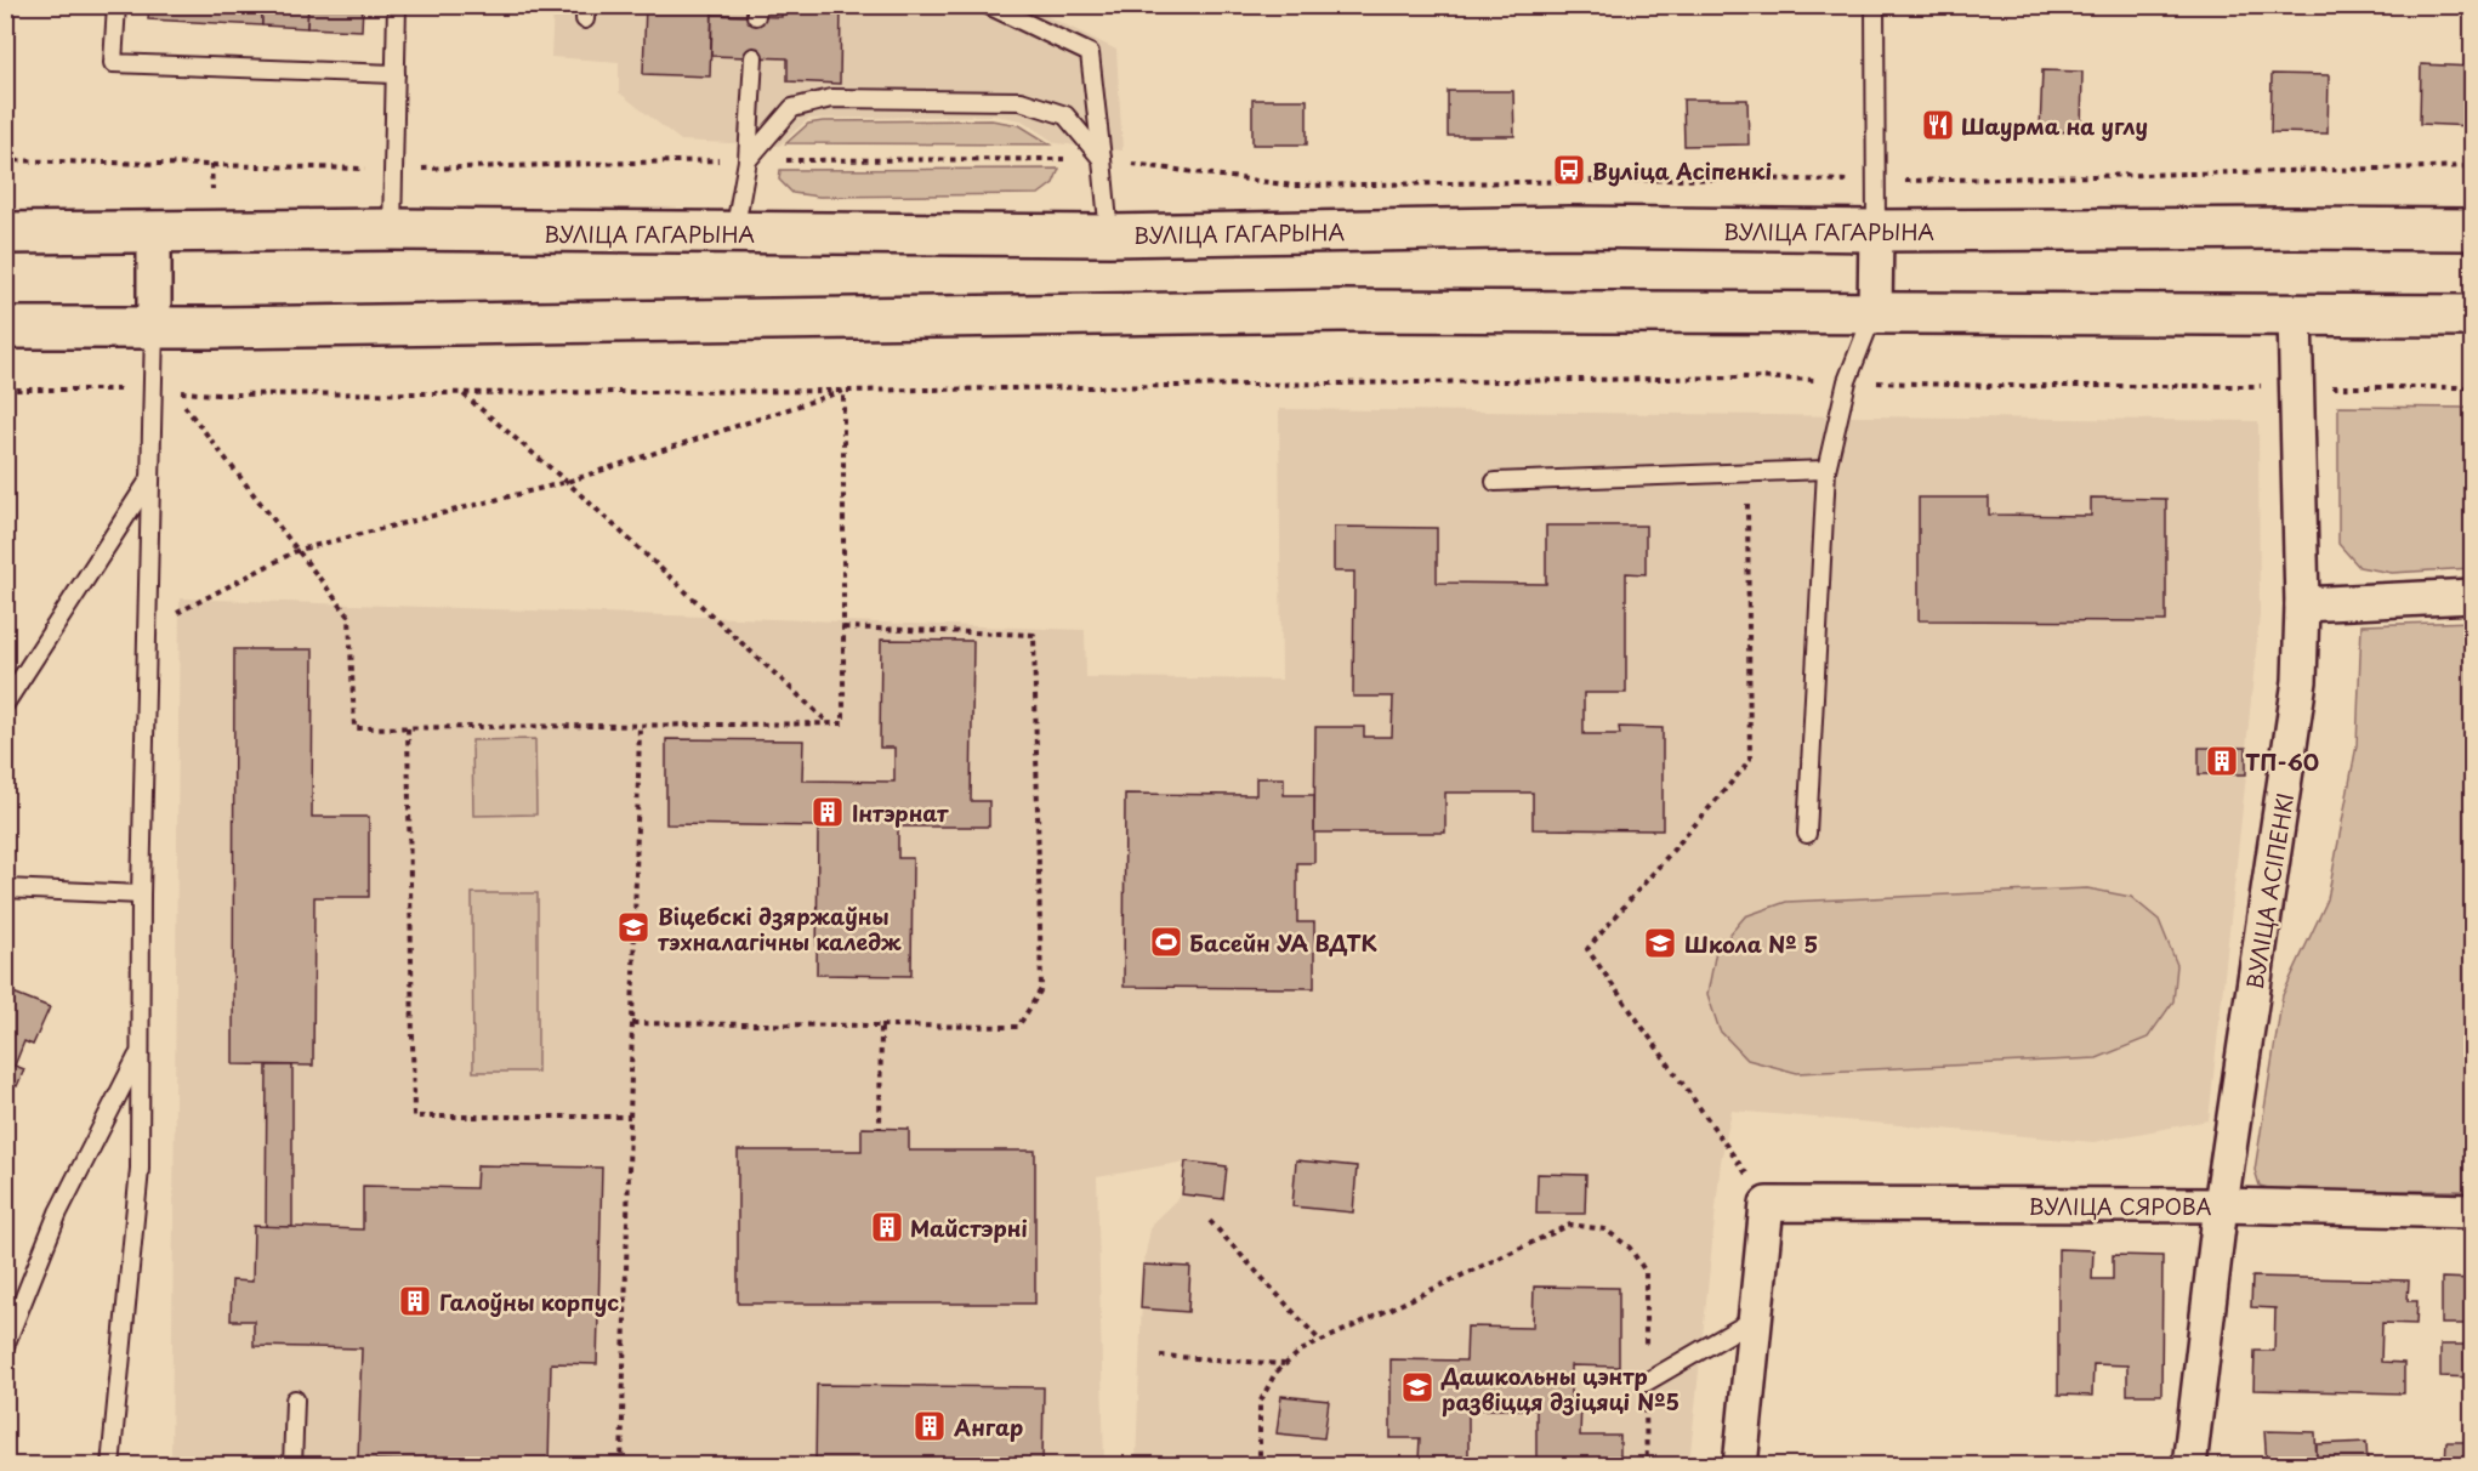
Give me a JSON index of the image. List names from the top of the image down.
{
  "streets": {
    "main road": ["ВУЛІЦА ГАГАРЫНА"],
    "street": ["ВУЛІЦА АСІПЕНКІ", "ВУЛІЦА СЯРОВА"]
  },
  "crossings": [
    ["ВУЛІЦА АСІПЕНКІ", "ВУЛІЦА СЯРОВА"]
  ],
  "places": {
    "restaurant": ["Шаурма на углу"],
    "bus stop": ["Вуліца Асіпенкі"],
    "building": [
      "ТП-60",
      "Інтэрнат",
      "Майстэрні",
      "Галоўны корпус",
      "Ангар"
    ],
    "school or university": ["Віцебскі дзяржаўны тэхналагічны каледж", "Школа № 5", "Дашкольны цэнтр развіцця дзіцяці №5"],
    "sports": ["Басейн УА ВДТК"]
  }
}
